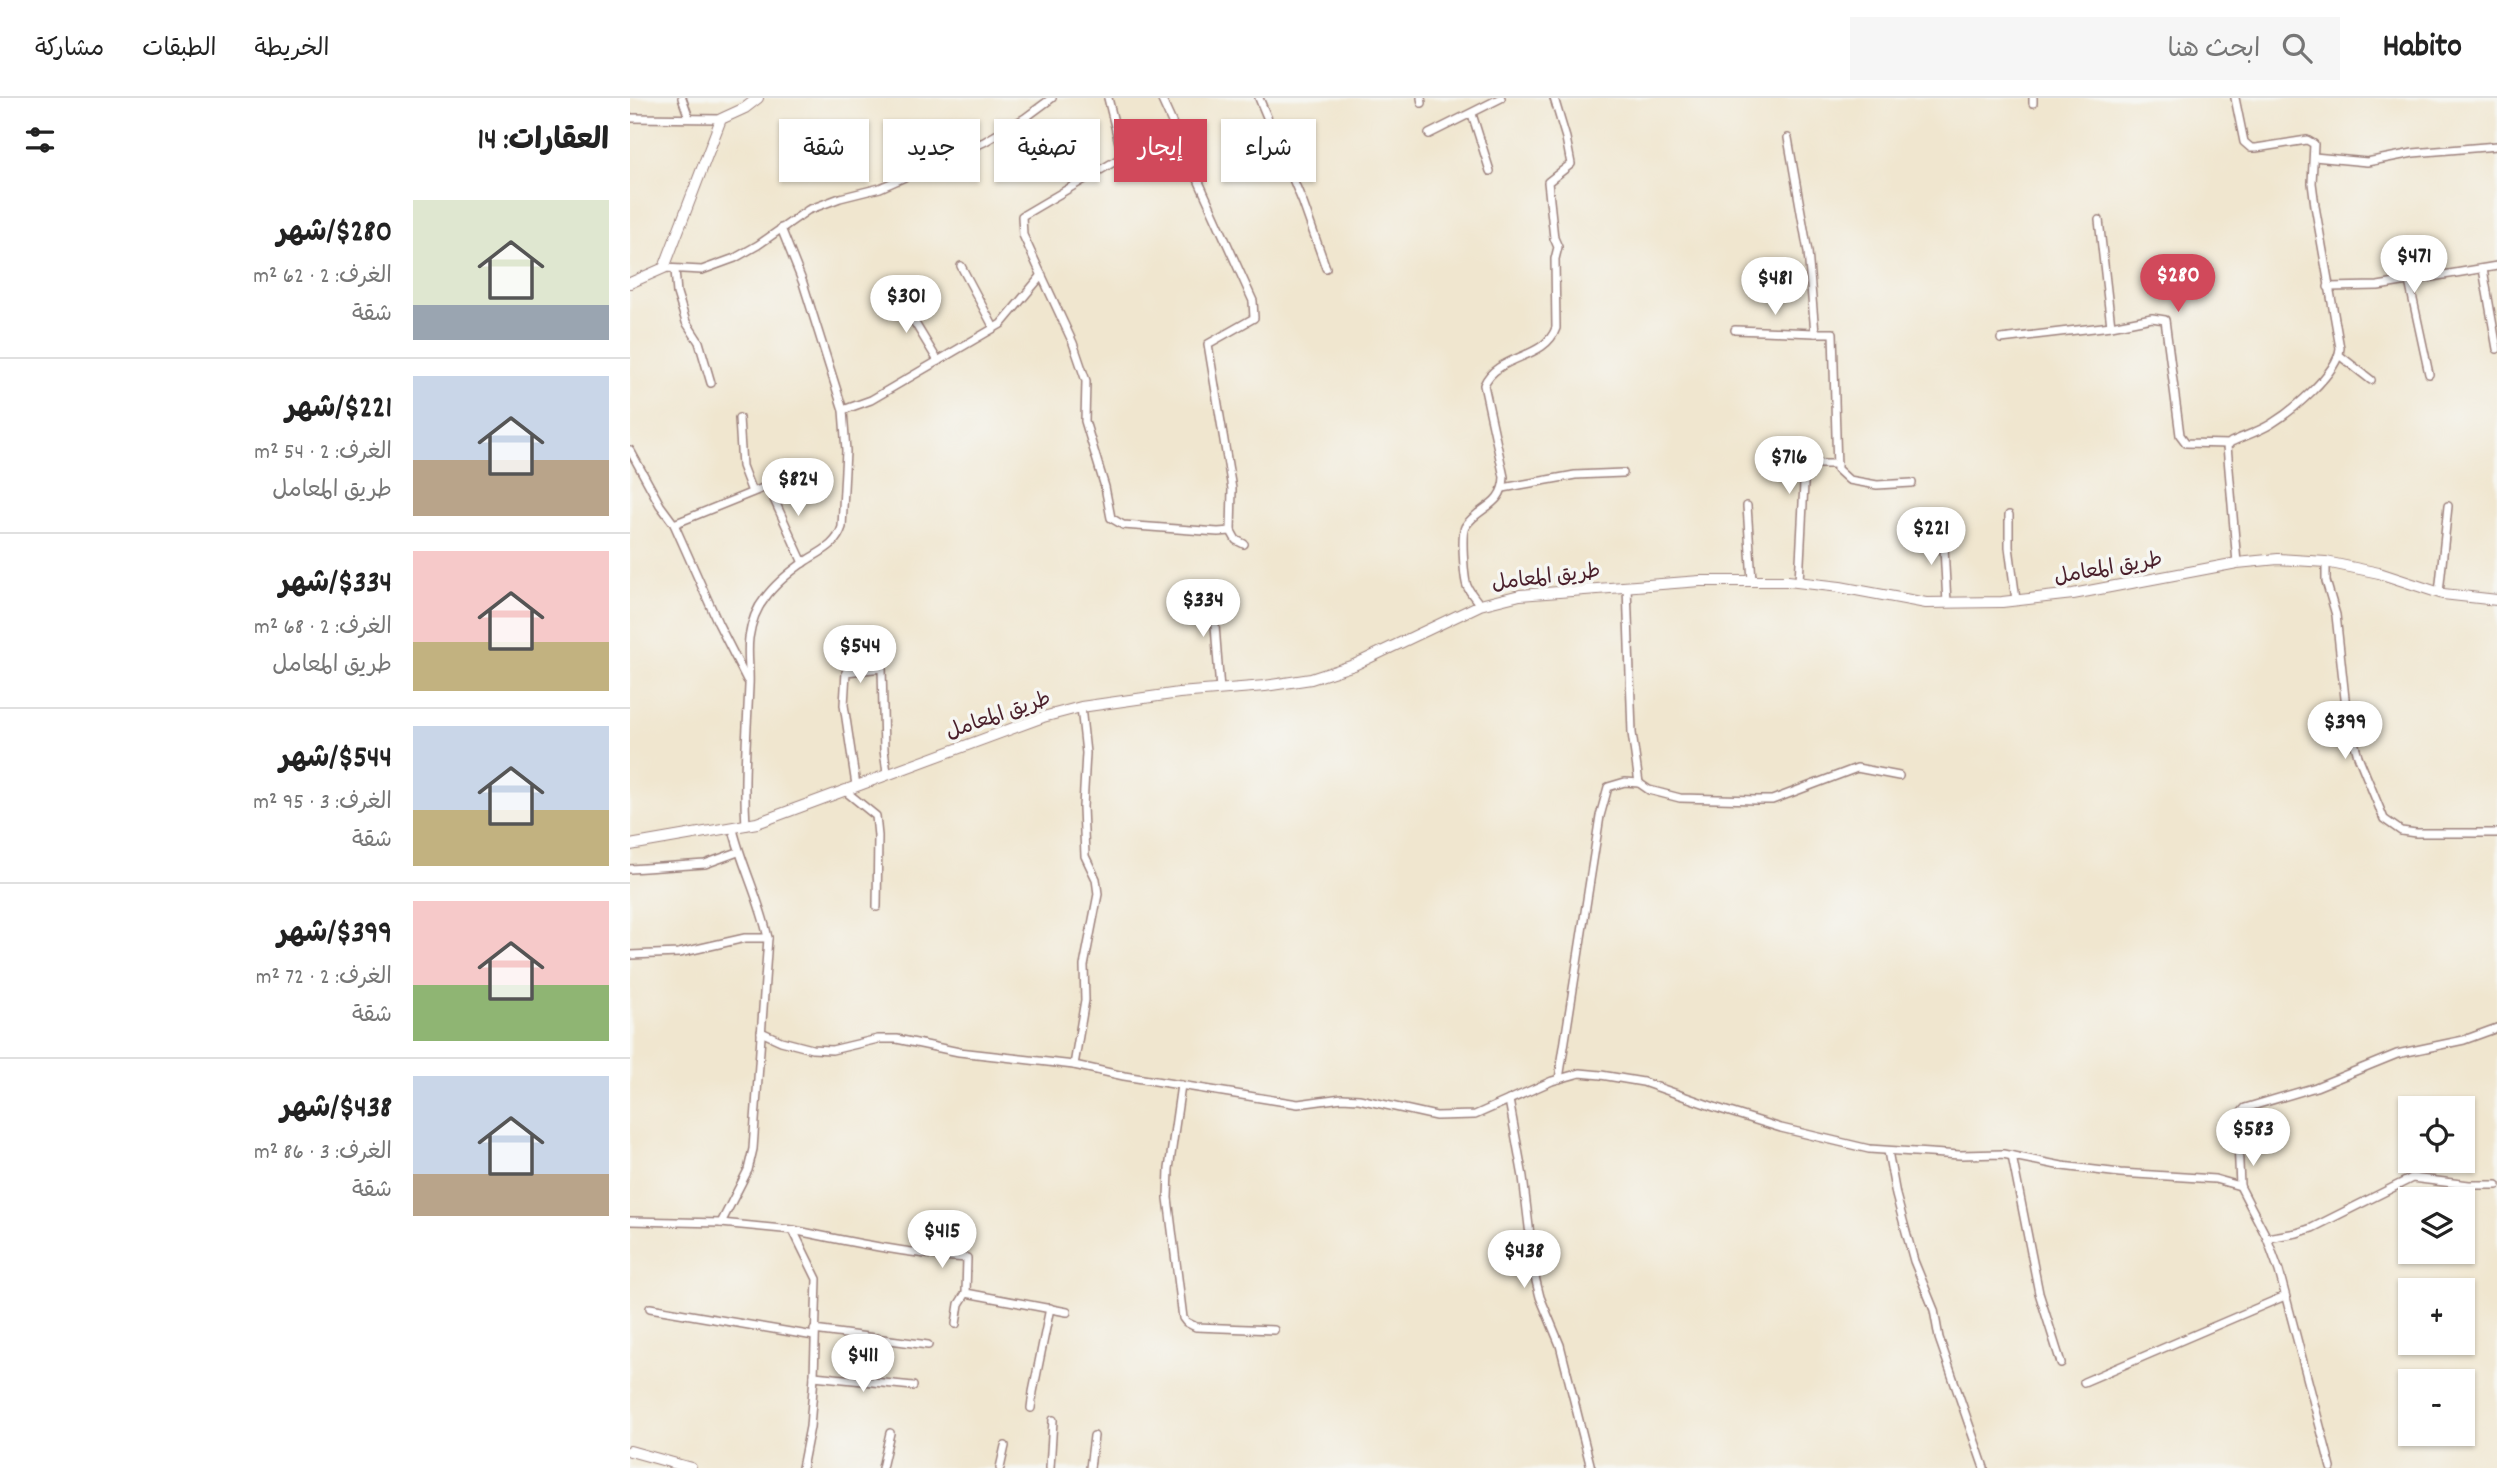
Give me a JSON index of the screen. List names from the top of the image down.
{
  "streets": {
    "main road": ["طريق المعامل"]
  },
  "page": {
    "header": "Habito",
    "search": "ابحث هنا",
    "nav": ["الخريطة", "الطبقات", "مشاركة"],
    "heading": "العقارات: 14",
    "chip": [
      "شراء",
      "إيجار",
      "تصفية",
      "جديد",
      "شقة"
    ],
    "list": [
      {
        "name": "$280/شهر",
        "note": "الغرف: 2 · 62 m² · شقة"
      },
      {
        "name": "$221/شهر",
        "note": "الغرف: 2 · 54 m² · طريق المعامل"
      },
      {
        "name": "$334/شهر",
        "note": "الغرف: 2 · 68 m² · طريق المعامل"
      },
      {
        "name": "$544/شهر",
        "note": "الغرف: 3 · 95 m² · شقة"
      },
      {
        "name": "$399/شهر",
        "note": "الغرف: 2 · 72 m² · شقة"
      },
      {
        "name": "$438/شهر",
        "note": "الغرف: 3 · 86 m² · شقة"
      }
    ],
    "price": [
      "$471",
      "$280",
      "$481",
      "$301",
      "$716",
      "$824",
      "$221",
      "$334",
      "$544",
      "$399",
      "$583",
      "$415",
      "$438",
      "$411"
    ],
    "map_buttons": ["+", "−"]
  }
}
